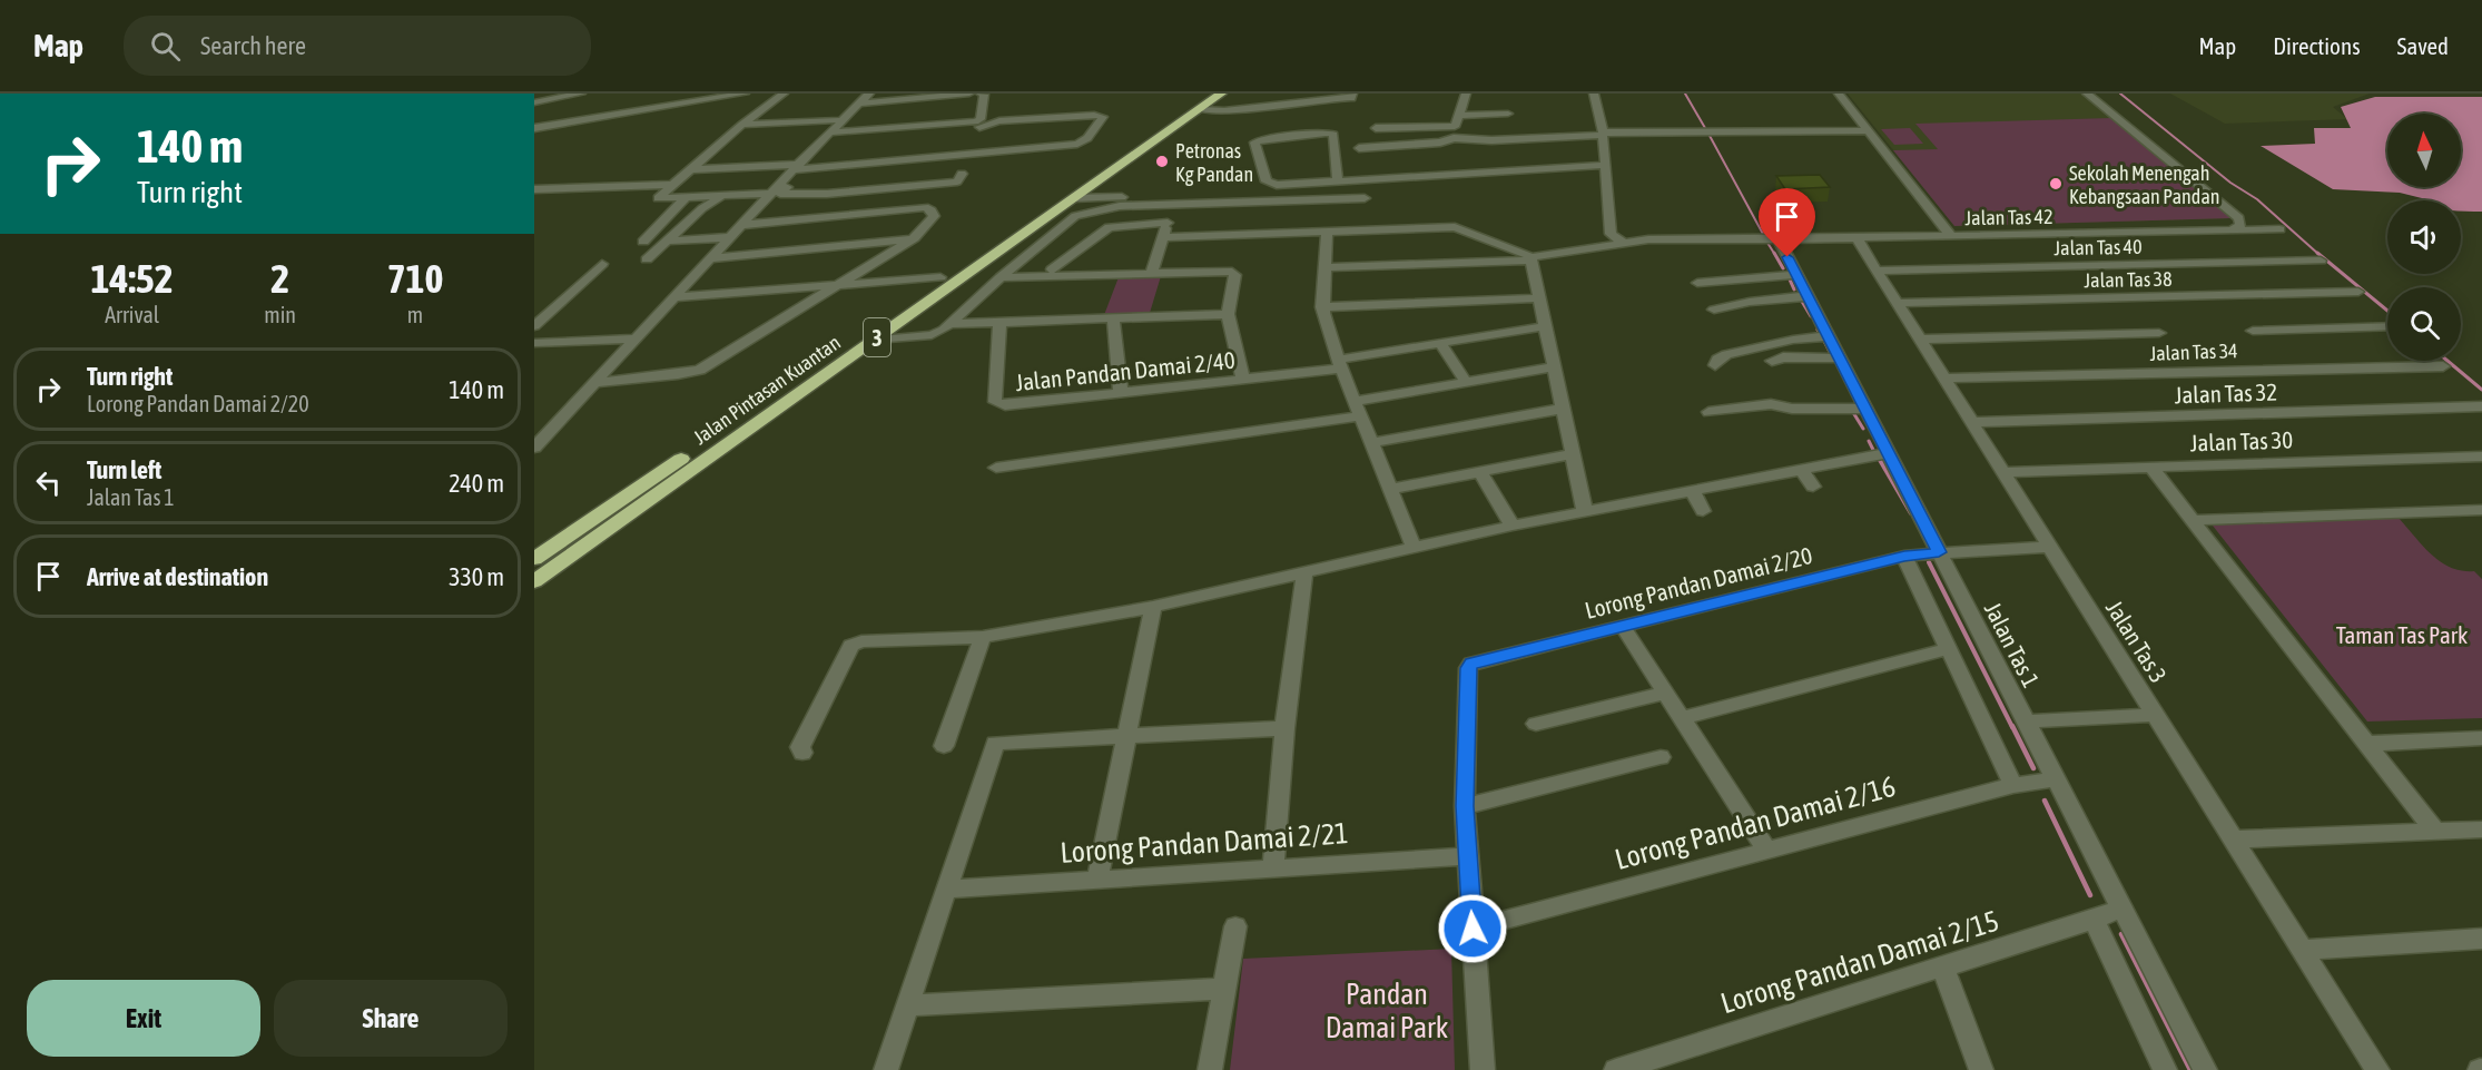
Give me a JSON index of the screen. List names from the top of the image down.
{
  "streets": {
    "highway": ["3", "Jalan Pintasan Kuantan"],
    "street": [
      "Jalan Tas 42",
      "Jalan Tas 40",
      "Jalan Tas 38",
      "Jalan Tas 34",
      "Jalan Pandan Damai 2/40",
      "Jalan Tas 32",
      "Jalan Tas 30",
      "Lorong Pandan Damai 2/20",
      "Jalan Tas 3",
      "Jalan Tas 1",
      "Lorong Pandan Damai 2/16",
      "Lorong Pandan Damai 2/21",
      "Lorong Pandan Damai 2/15"
    ]
  },
  "crossings": [
    ["Jalan Tas 42", "Jalan Tas 3"],
    ["Jalan Tas 42", "Jalan Tas 1"],
    ["Jalan Tas 40", "Jalan Tas 3"],
    ["Jalan Tas 38", "Jalan Tas 3"],
    ["Jalan Tas 34", "Jalan Tas 3"],
    ["Jalan Tas 32", "Jalan Tas 3"],
    ["Jalan Tas 30", "Jalan Tas 3"],
    ["Lorong Pandan Damai 2/20", "Jalan Tas 3"],
    ["Lorong Pandan Damai 2/20", "Jalan Tas 1"],
    ["Jalan Tas 1", "Lorong Pandan Damai 2/16"],
    ["Jalan Tas 1", "Lorong Pandan Damai 2/15"]
  ],
  "parks": ["Taman Tas Park", "Pandan Damai Park"],
  "places": ["Petronas Kg Pandan", "Sekolah Menengah Kebangsaan Pandan"],
  "north": "top",
  "page": {
    "header": "Map",
    "search": "Search here",
    "nav": ["Map", "Directions", "Saved"],
    "turn": ["140 m", "Turn right"],
    "eta": [
      "14:52",
      "Arrival",
      "2",
      "min",
      "710",
      "m"
    ],
    "list": [
      {
        "name": "Turn right",
        "note": "Lorong Pandan Damai 2/20",
        "value": "140 m"
      },
      {
        "name": "Turn left",
        "note": "Jalan Tas 1",
        "value": "240 m"
      },
      {
        "name": "Arrive at destination",
        "value": "330 m"
      }
    ],
    "buttons": ["Exit", "Share"]
  }
}
